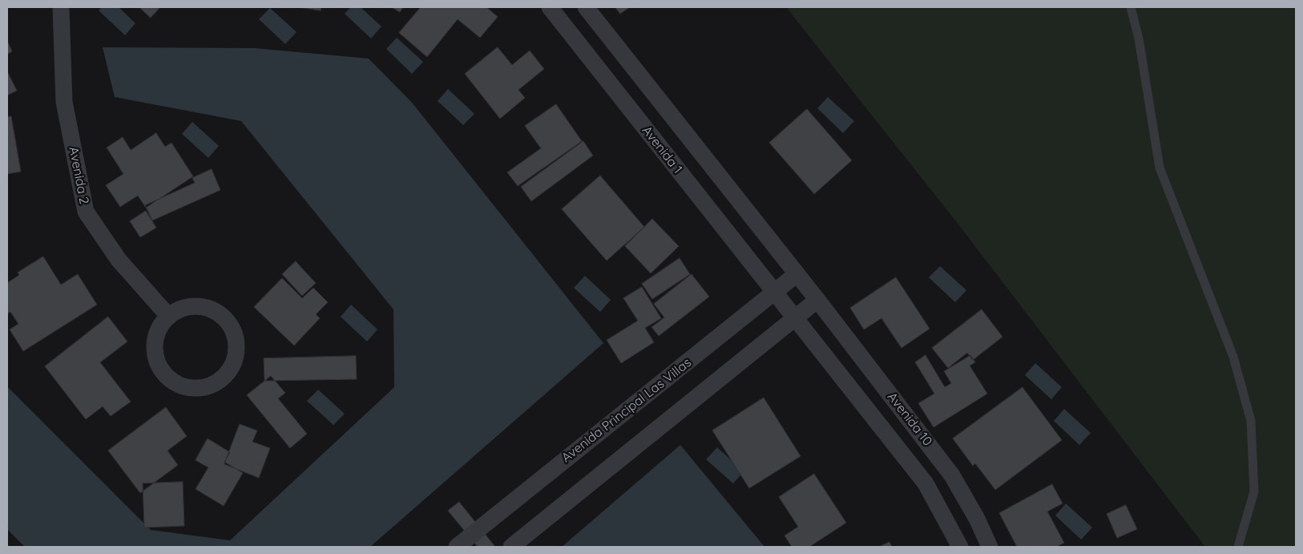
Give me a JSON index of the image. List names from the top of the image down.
{
  "streets": {
    "street": [
      "Avenida 1",
      "Avenida 2",
      "Avenida Principal Las Villas",
      "Avenida 10"
    ]
  },
  "crossings": [
    ["Avenida 1", "Avenida Principal Las Villas"],
    ["Avenida 1", "Avenida 10"],
    ["Avenida Principal Las Villas", "Avenida 10"]
  ]
}
